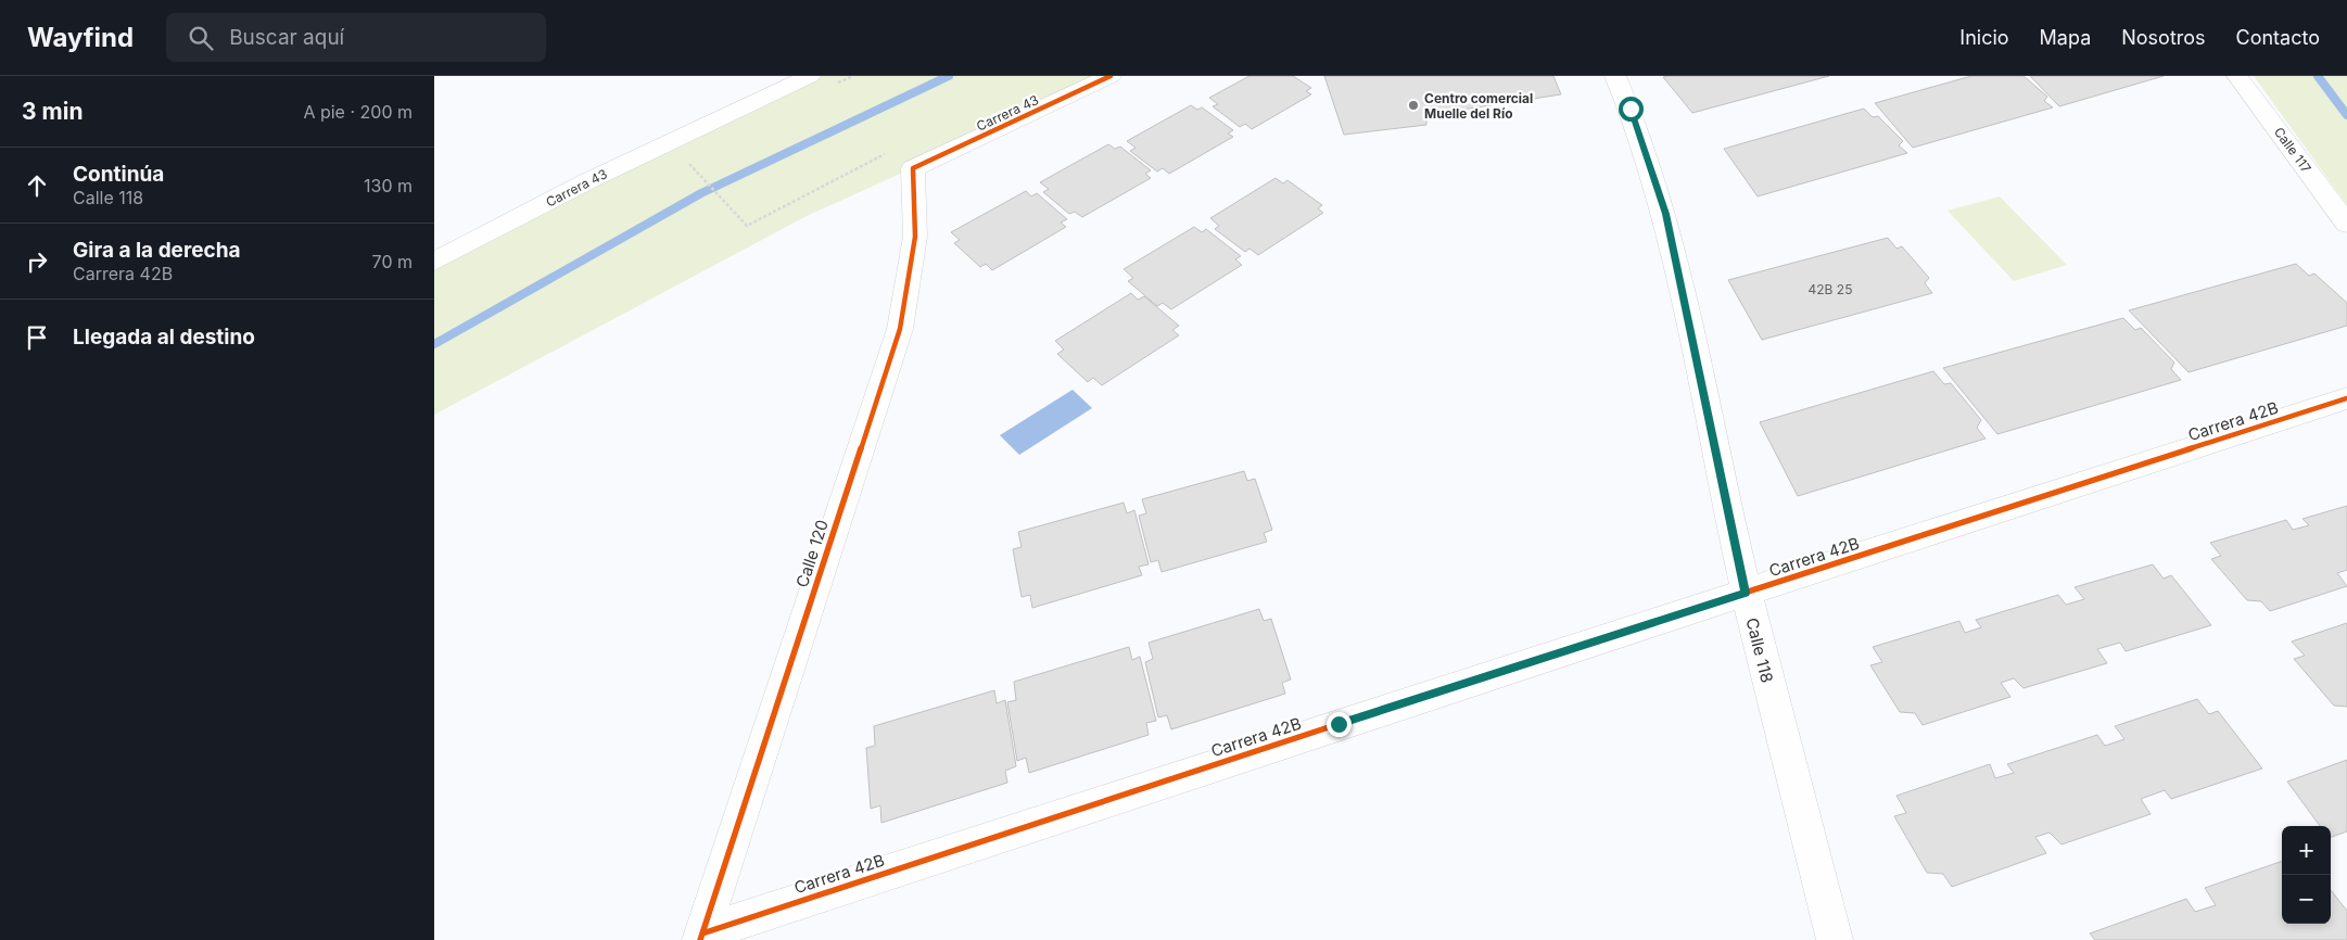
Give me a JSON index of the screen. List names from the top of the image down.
{
  "streets": {
    "street": [
      "Carrera 43",
      "Calle 117",
      "Carrera 42B",
      "Calle 120",
      "Calle 118"
    ]
  },
  "crossings": [
    ["Carrera 43", "Calle 120"],
    ["Carrera 42B", "Calle 120"],
    ["Carrera 42B", "Calle 118"]
  ],
  "places": ["Centro comercial Muelle del Río"],
  "house_numbers": ["42B 25"],
  "page": {
    "header": "Wayfind",
    "search": "Buscar aquí",
    "nav": [
      "Inicio",
      "Mapa",
      "Nosotros",
      "Contacto"
    ],
    "heading": ["3 min", "A pie · 200 m"],
    "list": [
      ["Continúa", "Calle 118", "130 m"],
      ["Gira a la derecha", "Carrera 42B", "70 m"],
      "Llegada al destino"
    ],
    "map_buttons": ["+", "−"]
  }
}
